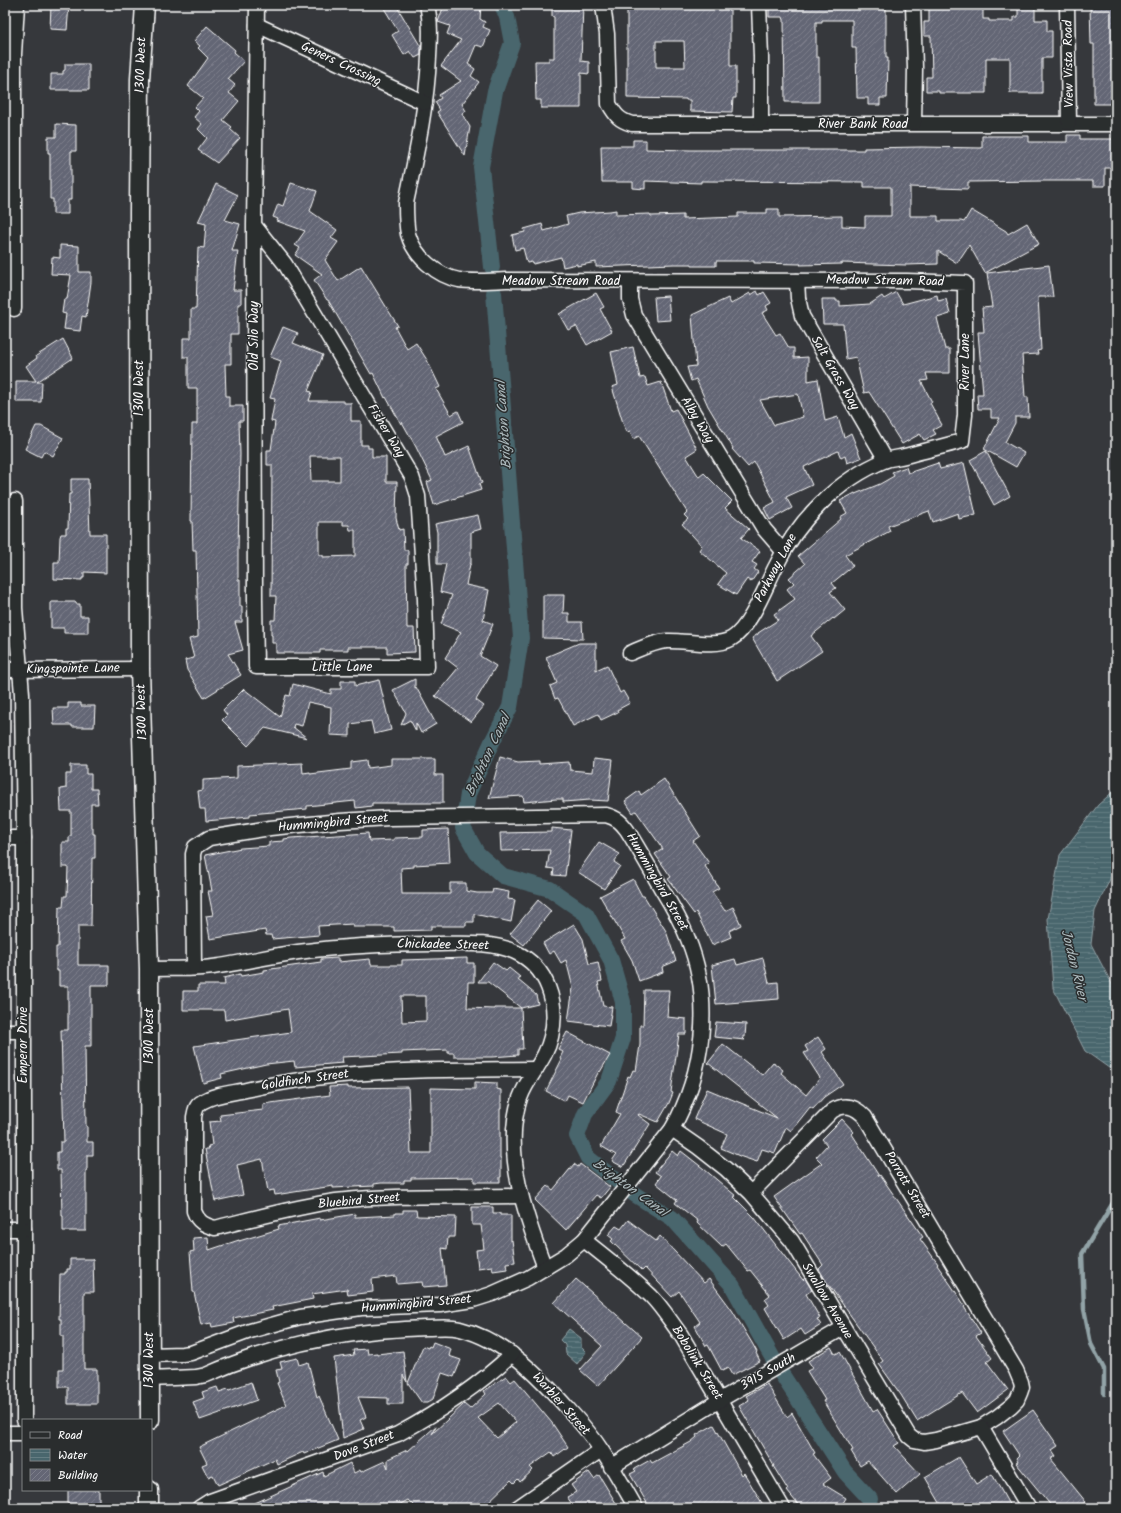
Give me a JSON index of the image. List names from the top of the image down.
{
  "streets": {
    "street": [
      "Geners Crossing",
      "View Vista Road",
      "1300 West",
      "River Bank Road",
      "Meadow Stream Road",
      "Old Silo Way",
      "River Lane",
      "Salt Grass Way",
      "Alby Way",
      "Fisher Way",
      "Parkway Lane",
      "Little Lane",
      "Kingspointe Lane",
      "Hummingbird Street",
      "Chickadee Street",
      "Emperor Drive",
      "Goldfinch Street",
      "Parrott Street",
      "Bluebird Street",
      "Swallow Avenue",
      "Bobolink Street",
      "3915 South",
      "Warbler Street",
      "Dove Street"
    ]
  },
  "crossings": [
    ["Geners Crossing", "Meadow Stream Road"],
    ["Geners Crossing", "Old Silo Way"],
    ["View Vista Road", "River Bank Road"],
    ["1300 West", "Kingspointe Lane"],
    ["1300 West", "Hummingbird Street"],
    ["1300 West", "Chickadee Street"],
    ["Meadow Stream Road", "River Lane"],
    ["Meadow Stream Road", "Salt Grass Way"],
    ["Meadow Stream Road", "Alby Way"],
    ["Old Silo Way", "Fisher Way"],
    ["Old Silo Way", "Little Lane"],
    ["River Lane", "Parkway Lane"],
    ["Salt Grass Way", "Parkway Lane"],
    ["Alby Way", "Parkway Lane"],
    ["Fisher Way", "Little Lane"],
    ["Kingspointe Lane", "Emperor Drive"],
    ["Hummingbird Street", "Chickadee Street"],
    ["Hummingbird Street", "Swallow Avenue"],
    ["Hummingbird Street", "Bobolink Street"],
    ["Hummingbird Street", "Warbler Street"],
    ["Chickadee Street", "Goldfinch Street"],
    ["Chickadee Street", "Bluebird Street"],
    ["Goldfinch Street", "Bluebird Street"],
    ["Parrott Street", "Swallow Avenue"],
    ["Swallow Avenue", "3915 South"],
    ["Bobolink Street", "3915 South"],
    ["3915 South", "Warbler Street"],
    ["Warbler Street", "Dove Street"]
  ],
  "water": ["Brighton Canal", "Jordan River"],
  "legend": ["Road", "Water", "Building"]
}
